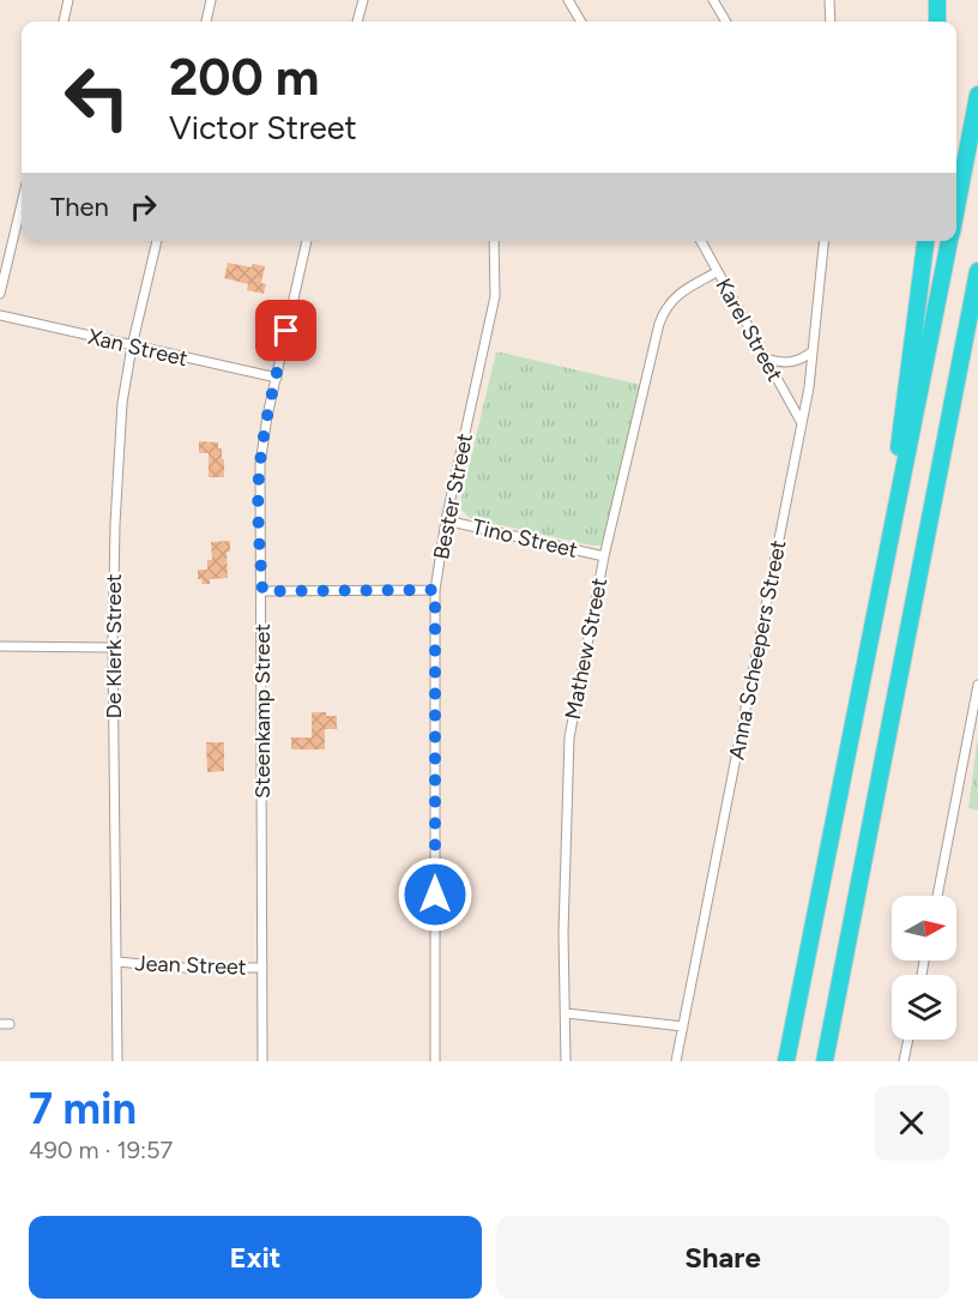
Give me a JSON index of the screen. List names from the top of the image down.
{
  "streets": {
    "street": [
      "Karel Street",
      "Xan Street",
      "Bester Street",
      "Tino Street",
      "De Klerk Street",
      "Mathew Street",
      "Anna Scheepers Street",
      "Steenkamp Street",
      "Jean Street"
    ]
  },
  "crossings": [
    ["Karel Street", "Mathew Street"],
    ["Karel Street", "Anna Scheepers Street"],
    ["Xan Street", "De Klerk Street"],
    ["Xan Street", "Steenkamp Street"],
    ["Bester Street", "Tino Street"],
    ["Tino Street", "Mathew Street"],
    ["De Klerk Street", "Jean Street"],
    ["Steenkamp Street", "Jean Street"]
  ],
  "north": "right",
  "page": {
    "turn": ["200 m", "Victor Street"],
    "then": "Then",
    "heading": ["7 min", "490 m · 19:57"],
    "buttons": ["Exit", "Share"]
  }
}
